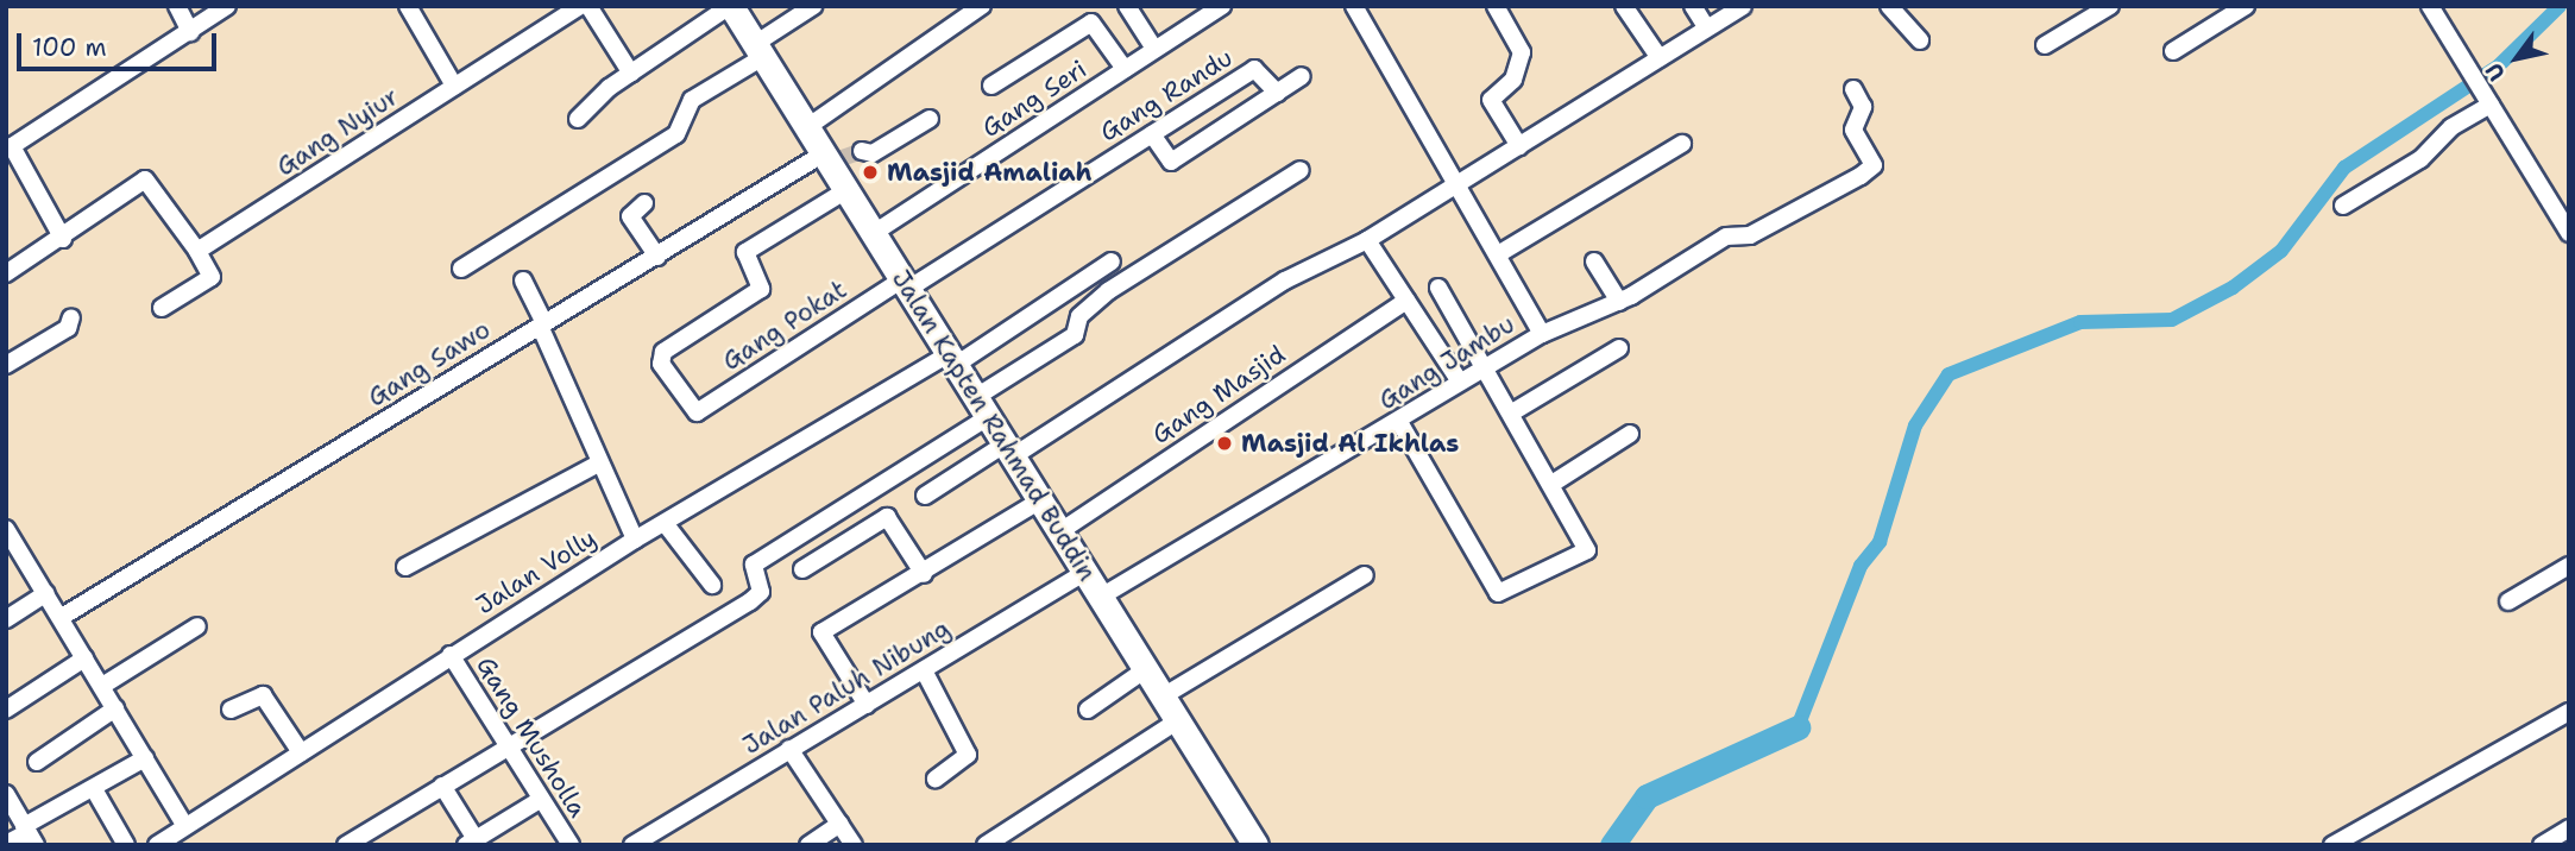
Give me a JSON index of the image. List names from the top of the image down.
{
  "streets": {
    "main road": ["Jalan Kapten Rahmad Buddin"],
    "street": [
      "Gang Randu",
      "Gang Seri",
      "Gang Nyiur",
      "Gang Pokat",
      "Gang Jambu",
      "Gang Sawo",
      "Gang Masjid",
      "Jalan Volly",
      "Jalan Paluh Nibung",
      "Gang Musholla"
    ]
  },
  "crossings": [
    ["Gang Randu", "Gang Pokat"],
    ["Gang Randu", "Jalan Kapten Rahmad Buddin"],
    ["Gang Seri", "Jalan Kapten Rahmad Buddin"],
    ["Gang Pokat", "Jalan Kapten Rahmad Buddin"],
    ["Gang Jambu", "Jalan Kapten Rahmad Buddin"],
    ["Gang Sawo", "Jalan Kapten Rahmad Buddin"],
    ["Gang Masjid", "Jalan Kapten Rahmad Buddin"],
    ["Jalan Kapten Rahmad Buddin", "Jalan Volly"],
    ["Jalan Kapten Rahmad Buddin", "Jalan Paluh Nibung"],
    ["Jalan Volly", "Gang Musholla"]
  ],
  "places": ["Masjid Amaliah", "Masjid Al Ikhlas"],
  "scale_bar": "100 m",
  "north": "bottom left"
}
